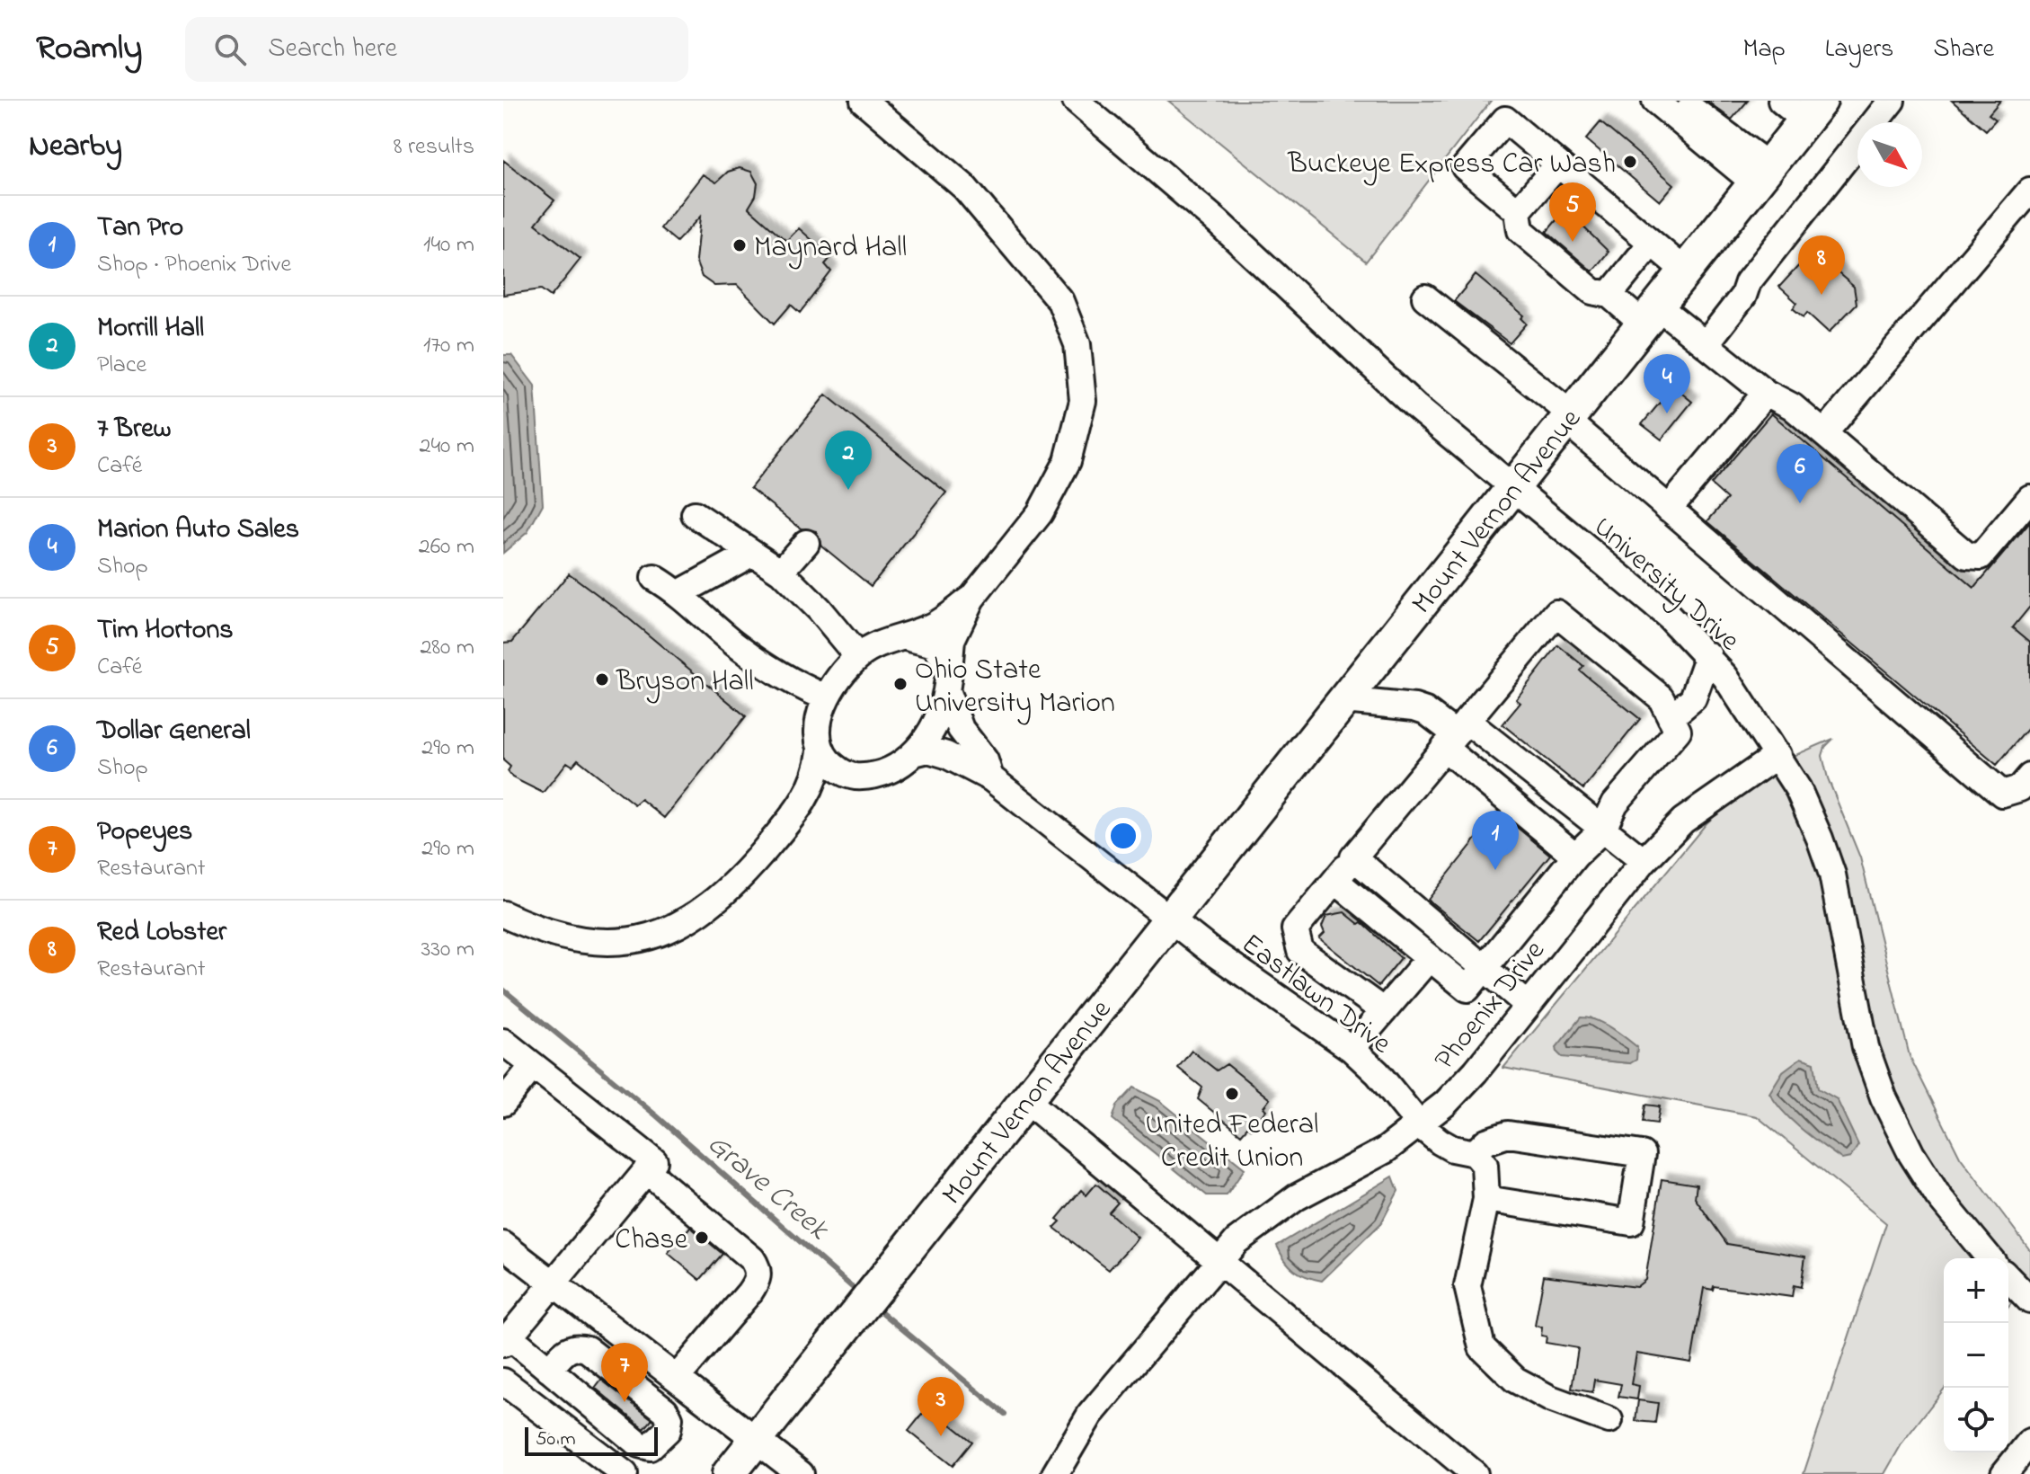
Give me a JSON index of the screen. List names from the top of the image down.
{
  "streets": {
    "main road": ["Mount Vernon Avenue"],
    "street": ["University Drive", "Eastlawn Drive", "Phoenix Drive"]
  },
  "crossings": [
    ["Mount Vernon Avenue", "University Drive"],
    ["Mount Vernon Avenue", "Eastlawn Drive"],
    ["University Drive", "Phoenix Drive"],
    ["Eastlawn Drive", "Phoenix Drive"]
  ],
  "water": ["Grave Creek"],
  "places": [
    "Buckeye Express Car Wash",
    "Maynard Hall",
    "Bryson Hall",
    "Ohio State University Marion",
    "United Federal Credit Union",
    "Chase"
  ],
  "scale_bar": "50 m",
  "north": "bottom right",
  "page": {
    "header": "Roamly",
    "search": "Search here",
    "nav": ["Map", "Layers", "Share"],
    "heading": ["Nearby", "8 results"],
    "pins": [
      "5",
      "8",
      "4",
      "2",
      "6",
      "1",
      "7",
      "3"
    ],
    "list": [
      {
        "mark": "1",
        "name": "Tan Pro",
        "note": "Shop · Phoenix Drive",
        "value": "140 m"
      },
      {
        "mark": "2",
        "name": "Morrill Hall",
        "note": "Place",
        "value": "170 m"
      },
      {
        "mark": "3",
        "name": "7 Brew",
        "note": "Café",
        "value": "240 m"
      },
      {
        "mark": "4",
        "name": "Marion Auto Sales",
        "note": "Shop",
        "value": "260 m"
      },
      {
        "mark": "5",
        "name": "Tim Hortons",
        "note": "Café",
        "value": "280 m"
      },
      {
        "mark": "6",
        "name": "Dollar General",
        "note": "Shop",
        "value": "290 m"
      },
      {
        "mark": "7",
        "name": "Popeyes",
        "note": "Restaurant",
        "value": "290 m"
      },
      {
        "mark": "8",
        "name": "Red Lobster",
        "note": "Restaurant",
        "value": "330 m"
      }
    ],
    "map_buttons": ["+", "−"],
    "scale": "50 m"
  }
}
